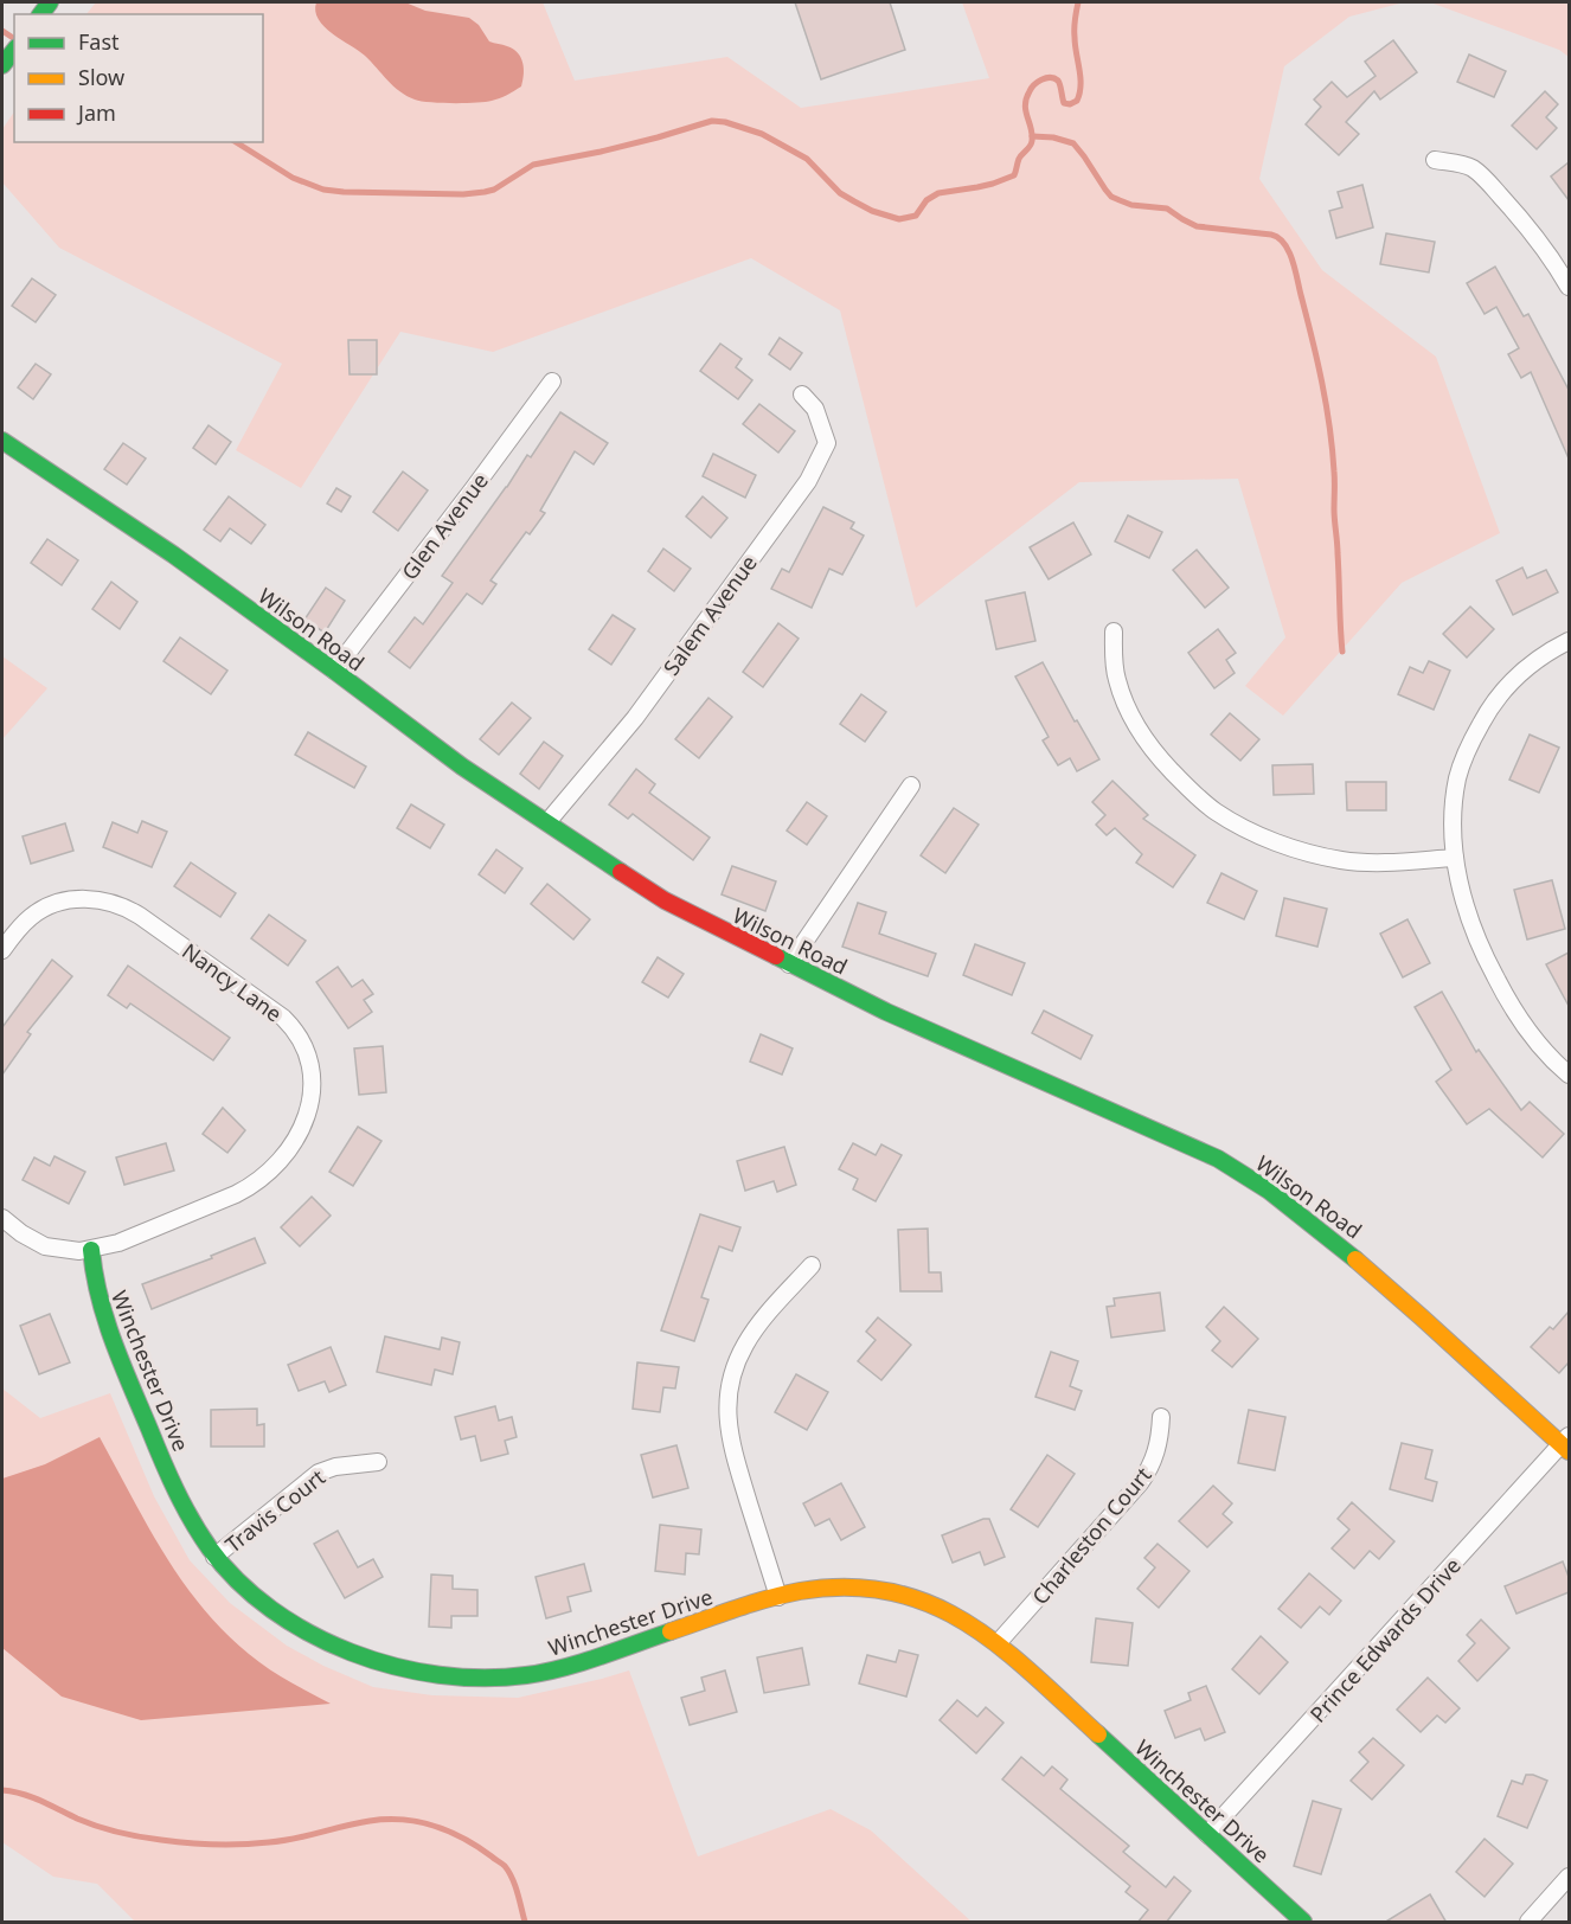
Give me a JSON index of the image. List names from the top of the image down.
{
  "streets": {
    "street": [
      "Glen Avenue",
      "Salem Avenue",
      "Wilson Road",
      "Nancy Lane",
      "Winchester Drive",
      "Travis Court",
      "Charleston Court",
      "Prince Edwards Drive"
    ]
  },
  "crossings": [
    ["Glen Avenue", "Wilson Road"],
    ["Salem Avenue", "Wilson Road"],
    ["Wilson Road", "Prince Edwards Drive"],
    ["Nancy Lane", "Winchester Drive"],
    ["Winchester Drive", "Travis Court"],
    ["Winchester Drive", "Charleston Court"],
    ["Winchester Drive", "Prince Edwards Drive"]
  ],
  "legend": ["Fast", "Slow", "Jam"]
}
